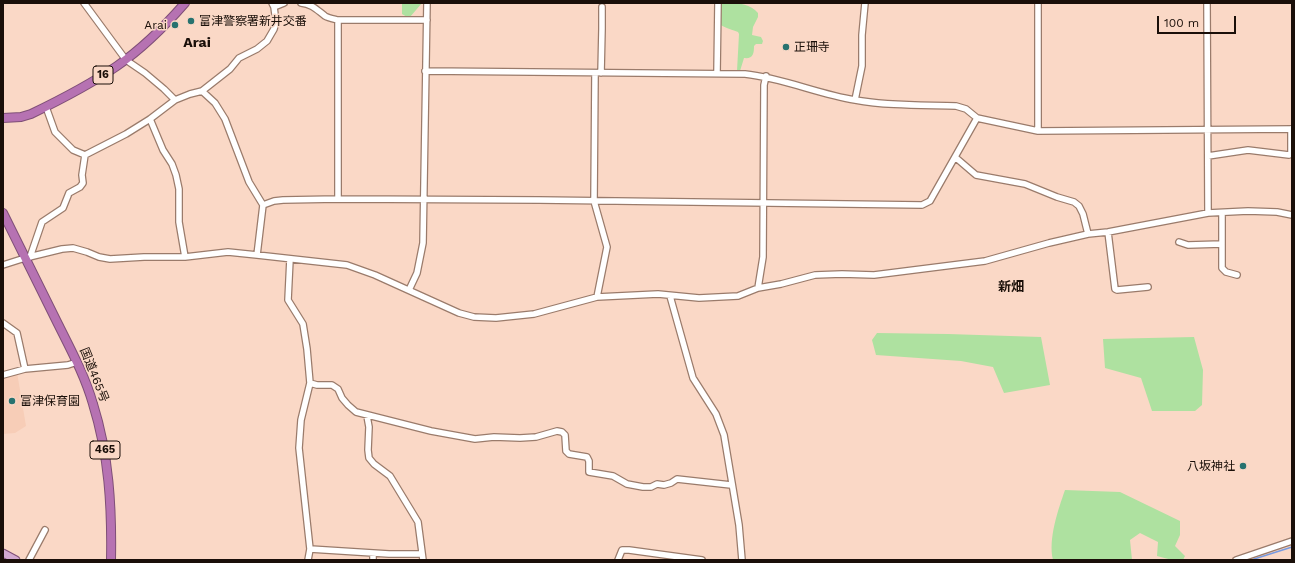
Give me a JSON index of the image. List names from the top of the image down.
{
  "streets": {
    "highway": ["16", "国道465号", "465"]
  },
  "districts": ["Arai", "新畑"],
  "places": [
    "富津警察署新井交番",
    "Arai",
    "正珊寺",
    "富津保育園",
    "八坂神社"
  ],
  "scale_bar": "100 m"
}
